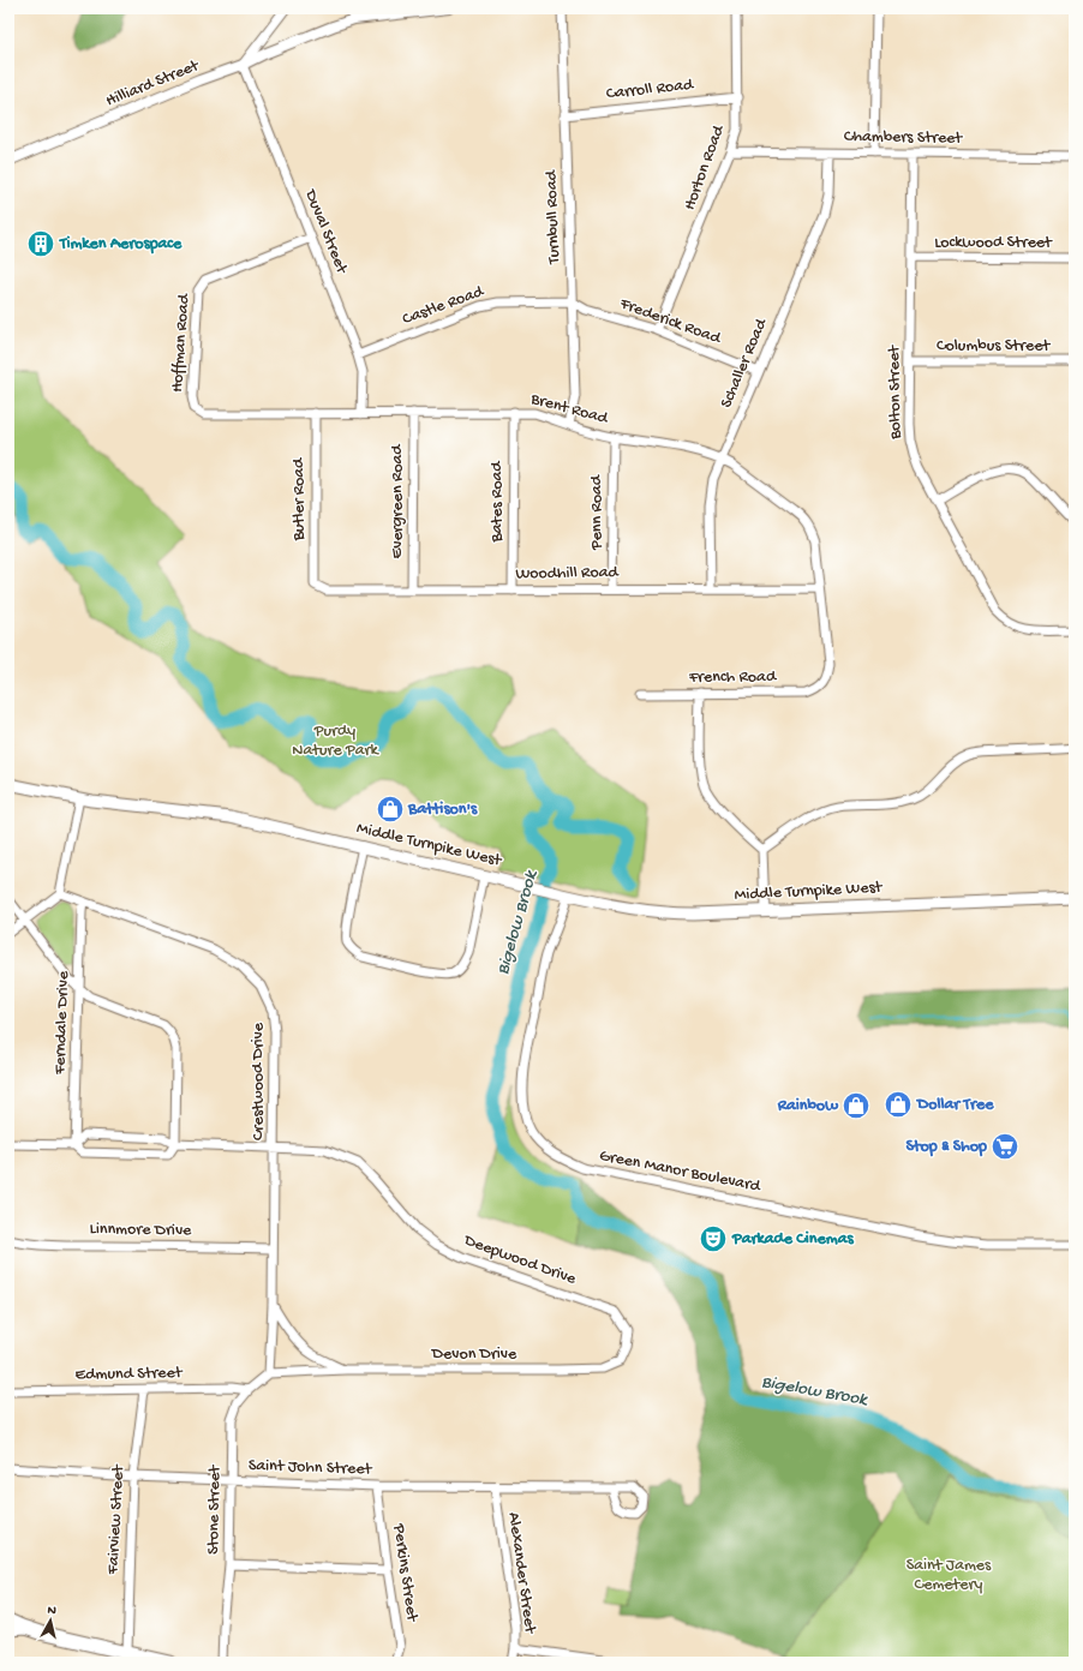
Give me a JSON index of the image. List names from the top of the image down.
{
  "streets": {
    "main road": ["Middle Turnpike West"],
    "street": [
      "Hilliard Street",
      "Carroll Road",
      "Chambers Street",
      "Horton Road",
      "Turnbull Road",
      "Duval Street",
      "Lockwood Street",
      "Castle Road",
      "Frederick Road",
      "Hoffman Road",
      "Columbus Street",
      "Schaller Road",
      "Bolton Street",
      "Brent Road",
      "Butler Road",
      "Evergreen Road",
      "Bates Road",
      "Penn Road",
      "Woodhill Road",
      "French Road",
      "Ferndale Drive",
      "Crestwood Drive",
      "Green Manor Boulevard",
      "Linnmore Drive",
      "Deepwood Drive",
      "Devon Drive",
      "Edmund Street",
      "Saint John Street",
      "Stone Street",
      "Fairview Street",
      "Perkins Street",
      "Alexander Street"
    ]
  },
  "crossings": [
    ["Hilliard Street", "Duval Street"],
    ["Carroll Road", "Horton Road"],
    ["Carroll Road", "Turnbull Road"],
    ["Chambers Street", "Horton Road"],
    ["Chambers Street", "Schaller Road"],
    ["Chambers Street", "Bolton Street"],
    ["Horton Road", "Frederick Road"],
    ["Turnbull Road", "Castle Road"],
    ["Turnbull Road", "Frederick Road"],
    ["Turnbull Road", "Brent Road"],
    ["Duval Street", "Castle Road"],
    ["Duval Street", "Hoffman Road"],
    ["Duval Street", "Brent Road"],
    ["Lockwood Street", "Bolton Street"],
    ["Castle Road", "Frederick Road"],
    ["Frederick Road", "Schaller Road"],
    ["Hoffman Road", "Brent Road"],
    ["Columbus Street", "Bolton Street"],
    ["Schaller Road", "Brent Road"],
    ["Schaller Road", "Woodhill Road"],
    ["Brent Road", "Butler Road"],
    ["Brent Road", "Evergreen Road"],
    ["Brent Road", "Bates Road"],
    ["Brent Road", "Penn Road"],
    ["Brent Road", "Woodhill Road"],
    ["Brent Road", "French Road"],
    ["Butler Road", "Woodhill Road"],
    ["Evergreen Road", "Woodhill Road"],
    ["Bates Road", "Woodhill Road"],
    ["Penn Road", "Woodhill Road"],
    ["Middle Turnpike West", "Green Manor Boulevard"],
    ["Ferndale Drive", "Crestwood Drive"],
    ["Ferndale Drive", "Deepwood Drive"],
    ["Crestwood Drive", "Linnmore Drive"],
    ["Crestwood Drive", "Deepwood Drive"],
    ["Crestwood Drive", "Devon Drive"],
    ["Crestwood Drive", "Stone Street"],
    ["Deepwood Drive", "Devon Drive"],
    ["Devon Drive", "Stone Street"],
    ["Edmund Street", "Stone Street"],
    ["Edmund Street", "Fairview Street"],
    ["Saint John Street", "Stone Street"],
    ["Saint John Street", "Fairview Street"],
    ["Saint John Street", "Perkins Street"],
    ["Saint John Street", "Alexander Street"]
  ],
  "water": ["Bigelow Brook"],
  "parks": ["Purdy Nature Park", "Saint James Cemetery"],
  "places": {
    "building": ["Timken Aerospace"],
    "shop": ["Battison's", "Dollar Tree", "Rainbow"],
    "supermarket": ["Stop & Shop"],
    "theatre": ["Parkade Cinemas"]
  },
  "north": "top"
}
